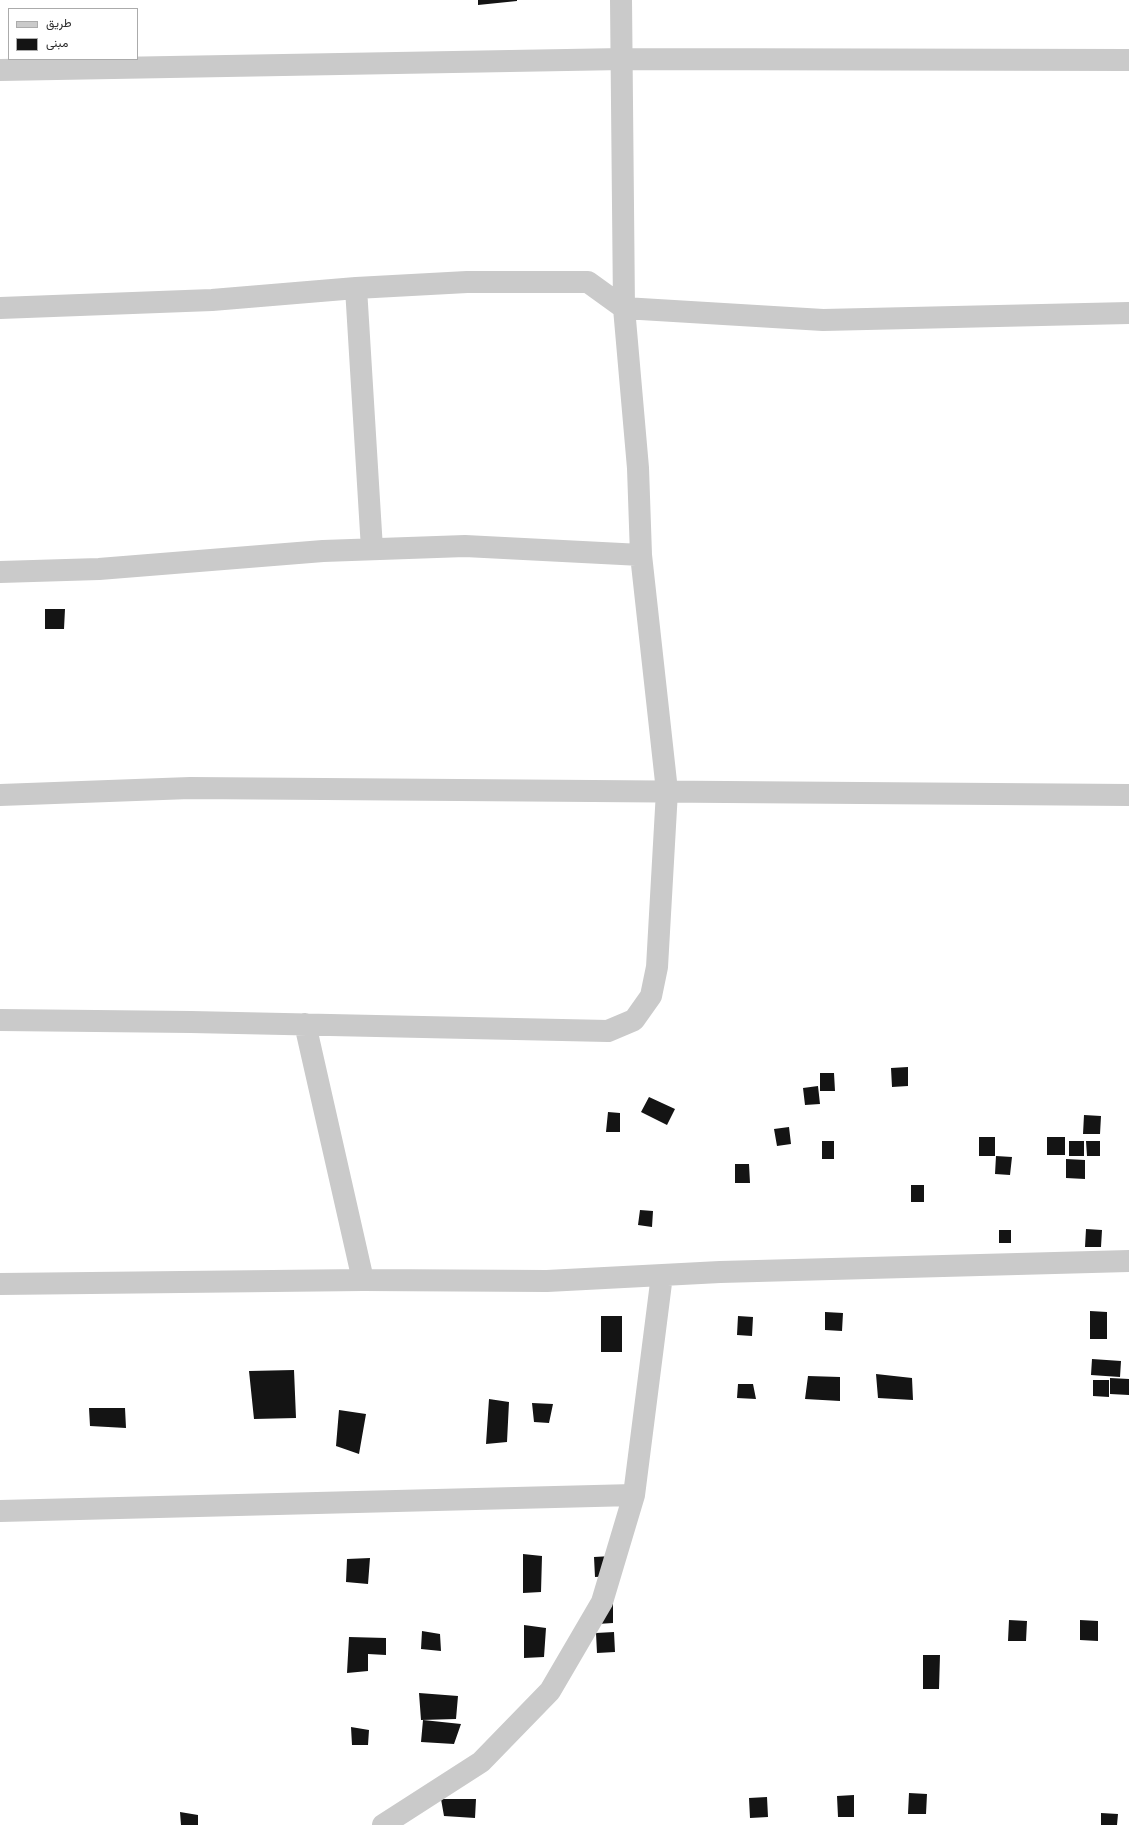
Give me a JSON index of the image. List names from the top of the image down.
{
  "legend": ["طريق", "مبنى"]
}
